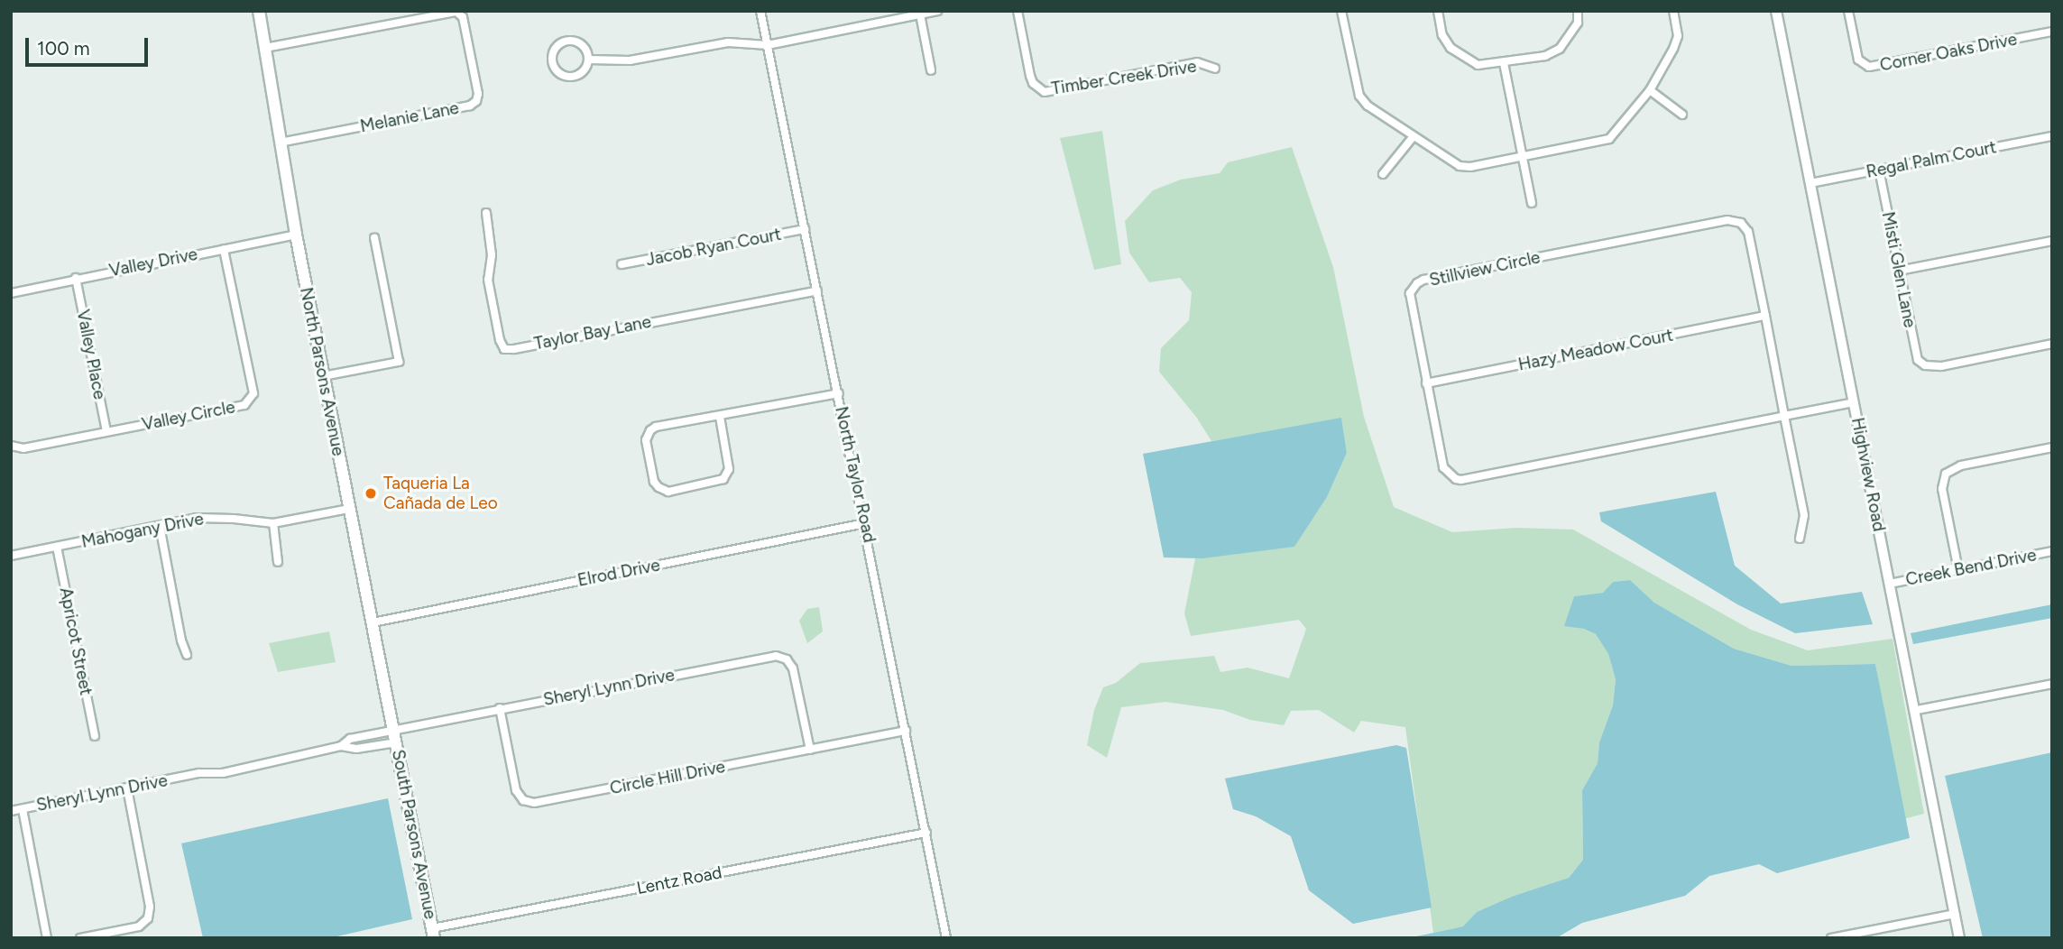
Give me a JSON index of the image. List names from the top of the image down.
{
  "streets": {
    "main road": ["North Parsons Avenue", "South Parsons Avenue"],
    "street": [
      "Corner Oaks Drive",
      "Timber Creek Drive",
      "Melanie Lane",
      "Regal Palm Court",
      "Jacob Ryan Court",
      "Valley Drive",
      "Stillview Circle",
      "Misti Glen Lane",
      "Taylor Bay Lane",
      "Hazy Meadow Court",
      "Valley Place",
      "Valley Circle",
      "North Taylor Road",
      "Highview Road",
      "Mahogany Drive",
      "Creek Bend Drive",
      "Elrod Drive",
      "Apricot Street",
      "Sheryl Lynn Drive",
      "Circle Hill Drive",
      "Lentz Road"
    ]
  },
  "crossings": [
    ["Melanie Lane", "North Parsons Avenue"],
    ["Regal Palm Court", "Misti Glen Lane"],
    ["Regal Palm Court", "Highview Road"],
    ["Jacob Ryan Court", "North Taylor Road"],
    ["Valley Drive", "Valley Place"],
    ["Valley Drive", "North Parsons Avenue"],
    ["Valley Drive", "Valley Circle"],
    ["Stillview Circle", "Hazy Meadow Court"],
    ["Stillview Circle", "Highview Road"],
    ["Taylor Bay Lane", "North Taylor Road"],
    ["Valley Place", "Valley Circle"],
    ["North Parsons Avenue", "Mahogany Drive"],
    ["North Parsons Avenue", "Elrod Drive"],
    ["North Parsons Avenue", "Sheryl Lynn Drive"],
    ["North Parsons Avenue", "South Parsons Avenue"],
    ["North Taylor Road", "Elrod Drive"],
    ["North Taylor Road", "Circle Hill Drive"],
    ["North Taylor Road", "Lentz Road"],
    ["Highview Road", "Creek Bend Drive"],
    ["Mahogany Drive", "Apricot Street"],
    ["Sheryl Lynn Drive", "Circle Hill Drive"],
    ["Sheryl Lynn Drive", "South Parsons Avenue"],
    ["South Parsons Avenue", "Lentz Road"]
  ],
  "places": ["Taqueria La Cañada de Leo"],
  "scale_bar": "100 m"
}
